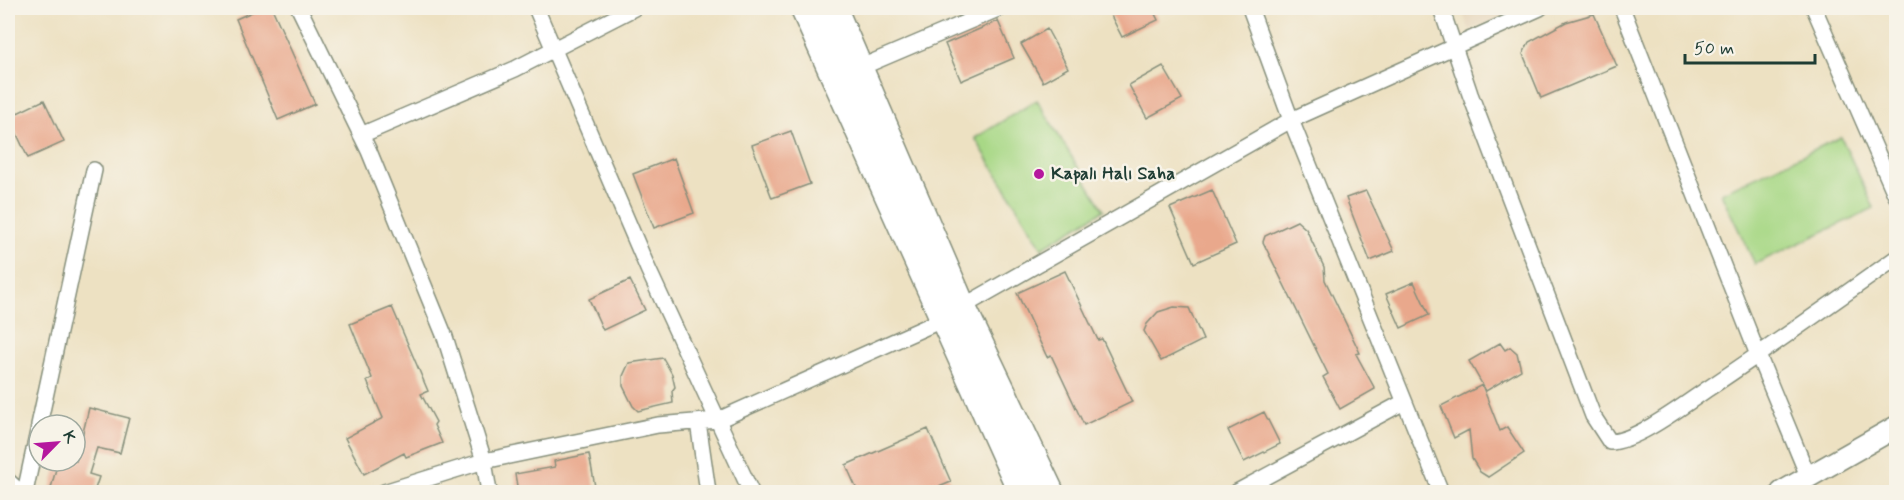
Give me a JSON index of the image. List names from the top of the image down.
{
  "places": ["Kapalı Halı Saha"],
  "scale_bar": "50 m",
  "north": "top right"
}
